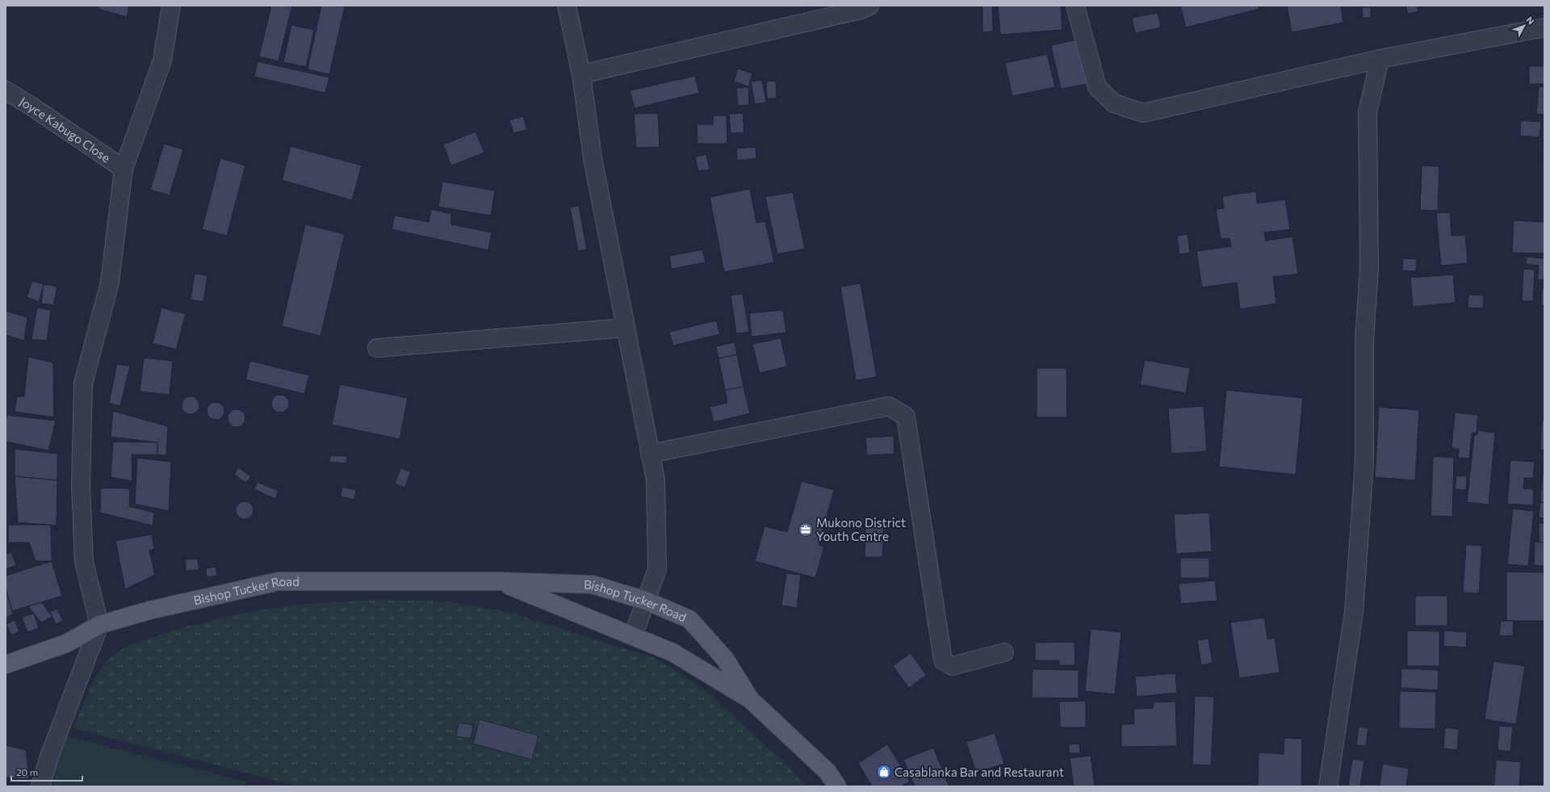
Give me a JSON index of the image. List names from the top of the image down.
{
  "streets": {
    "main road": ["Bishop Tucker Road"],
    "street": ["Joyce Kabugo Close"]
  },
  "places": {
    "office": ["Mukono District Youth Centre"],
    "shop": ["Casablanka Bar and Restaurant"]
  },
  "scale_bar": "20 m",
  "north": "top right"
}
